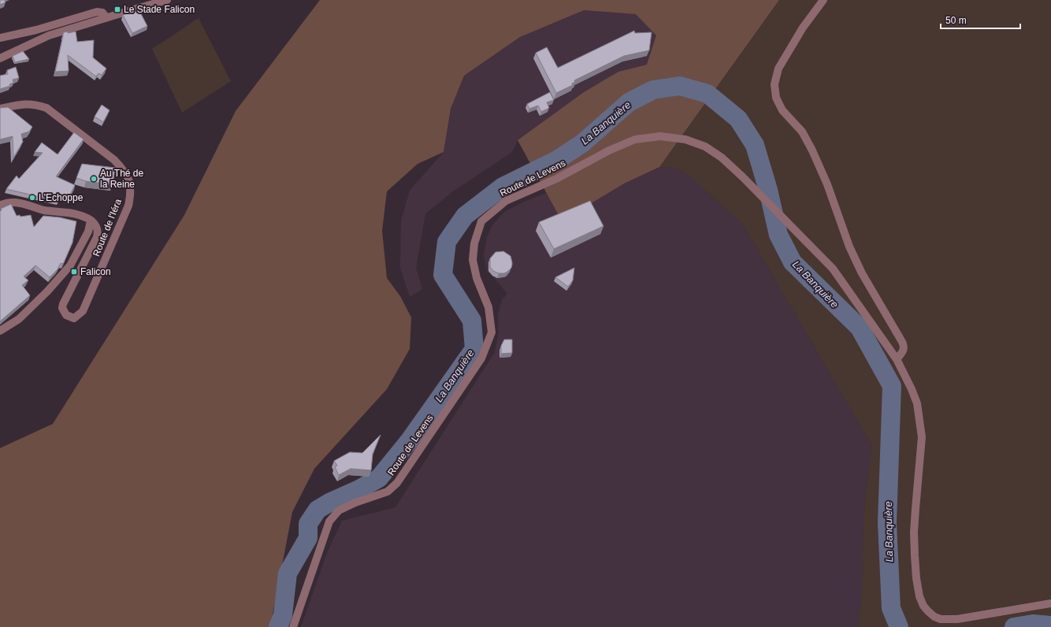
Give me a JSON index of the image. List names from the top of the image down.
{
  "streets": {
    "street": ["Route de Levens", "Route de l'Iéra"]
  },
  "water": ["La Banquière"],
  "places": {
    "transit": ["Le Stade Falicon", "Falicon"],
    "other": ["Au Thé de la Reine", "L'Echoppe"]
  },
  "scale_bar": "50 m"
}
